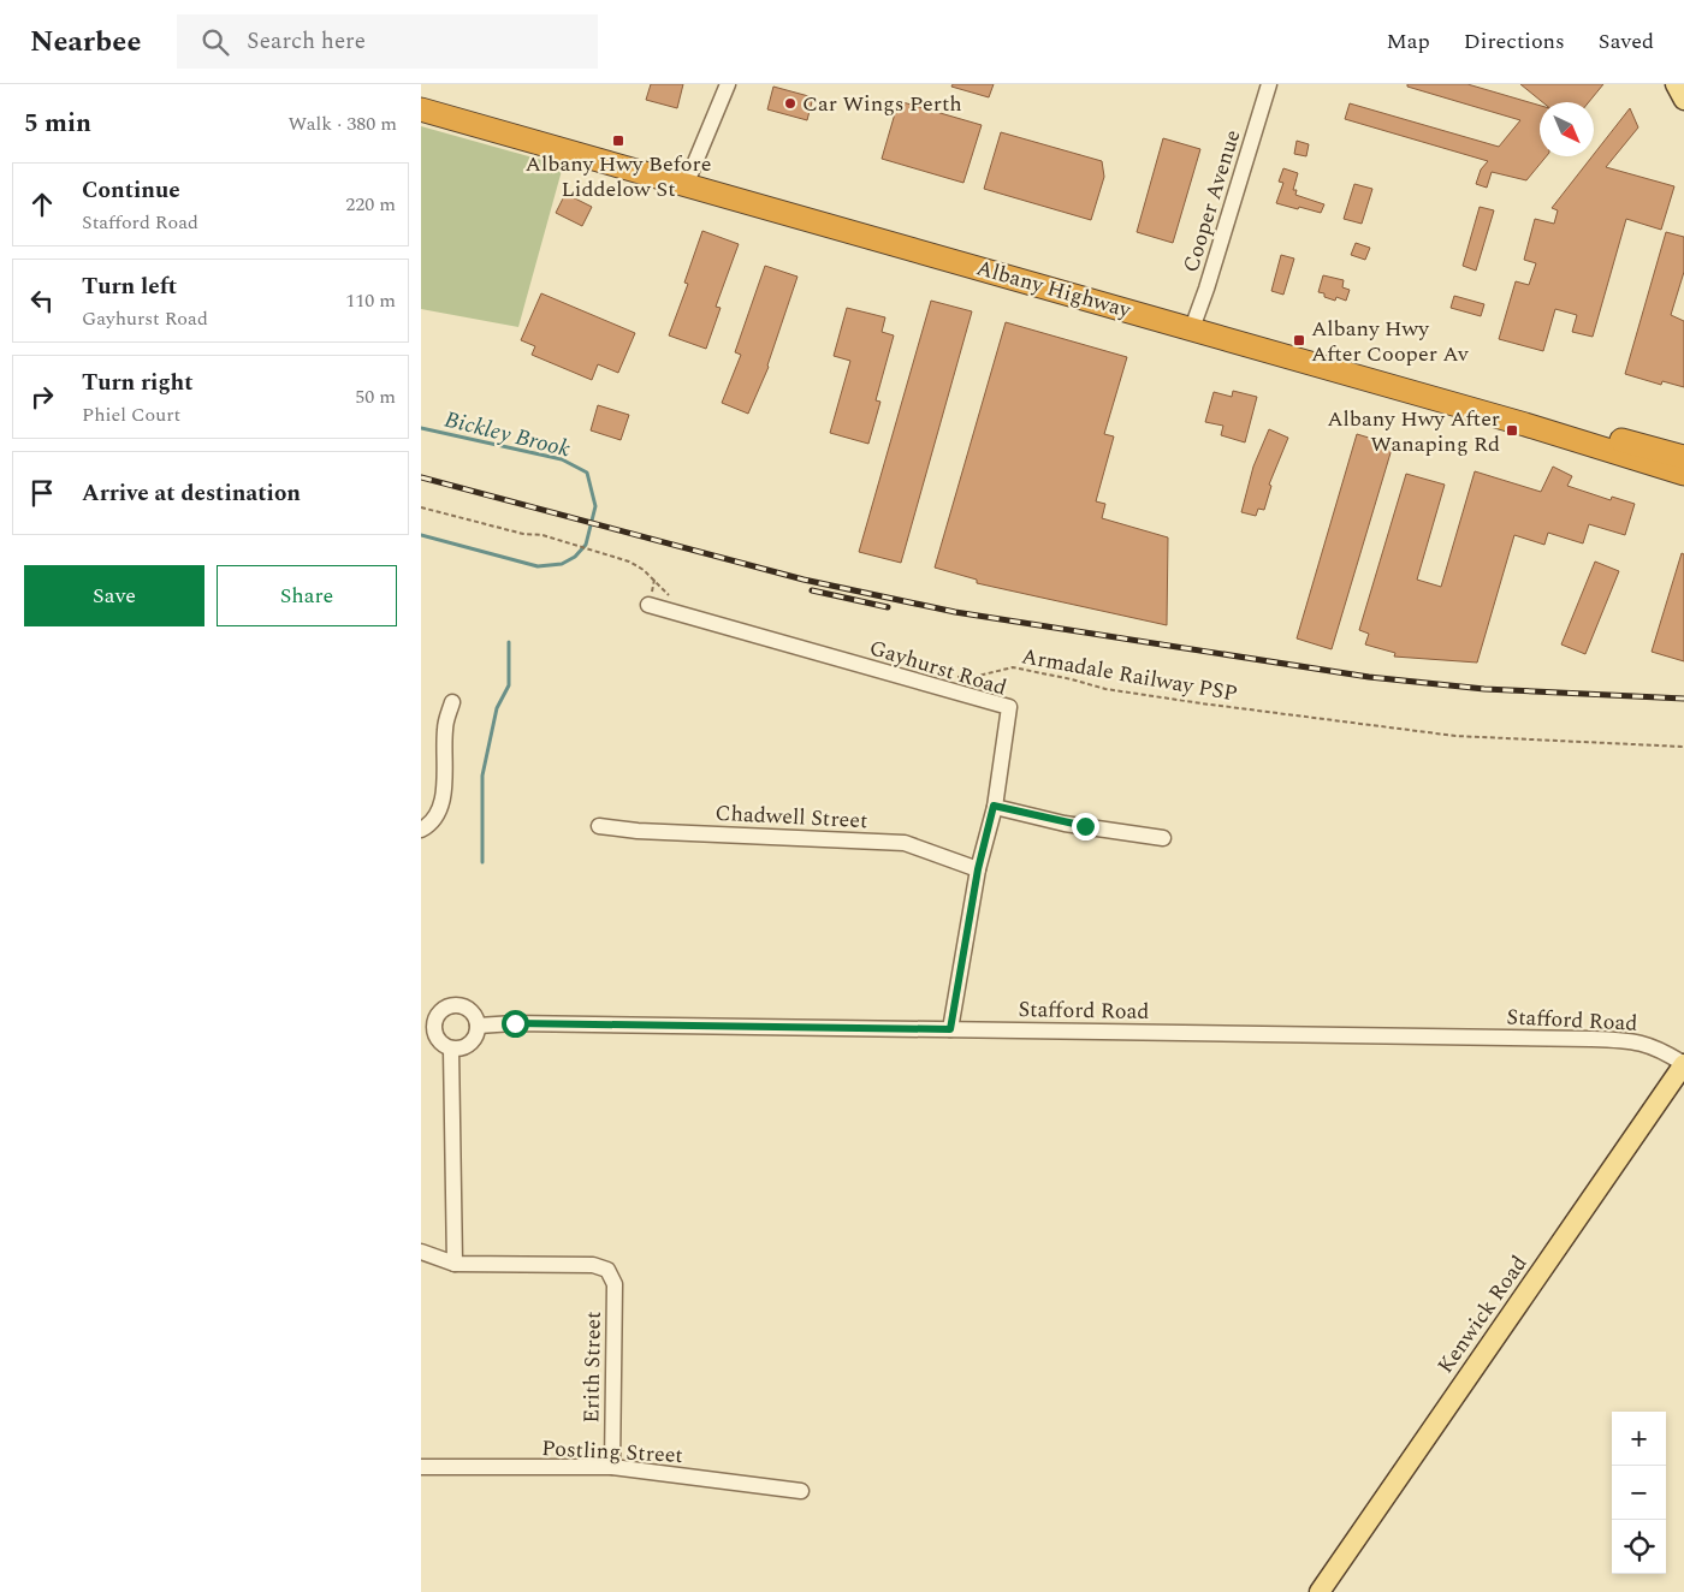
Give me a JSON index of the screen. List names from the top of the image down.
{
  "streets": {
    "highway": ["Albany Highway"],
    "main road": ["Kenwick Road"],
    "street": [
      "Cooper Avenue",
      "Gayhurst Road",
      "Chadwell Street",
      "Stafford Road",
      "Erith Street",
      "Postling Street"
    ],
    "path": ["Armadale Railway PSP"]
  },
  "crossings": [
    ["Cooper Avenue", "Albany Highway"],
    ["Gayhurst Road", "Chadwell Street"],
    ["Gayhurst Road", "Stafford Road"],
    ["Stafford Road", "Kenwick Road"],
    ["Erith Street", "Postling Street"]
  ],
  "water": ["Bickley Brook"],
  "places": {
    "other": ["Car Wings Perth"],
    "transit": ["Albany Hwy Before Liddelow St", "Albany Hwy After Cooper Av", "Albany Hwy After Wanaping Rd"]
  },
  "north": "bottom right",
  "page": {
    "header": "Nearbee",
    "search": "Search here",
    "nav": ["Map", "Directions", "Saved"],
    "heading": ["5 min", "Walk · 380 m"],
    "list": [
      ["Continue", "Stafford Road", "220 m"],
      ["Turn left", "Gayhurst Road", "110 m"],
      ["Turn right", "Phiel Court", "50 m"],
      "Arrive at destination"
    ],
    "buttons": ["Save", "Share"],
    "map_buttons": ["+", "−"]
  }
}
